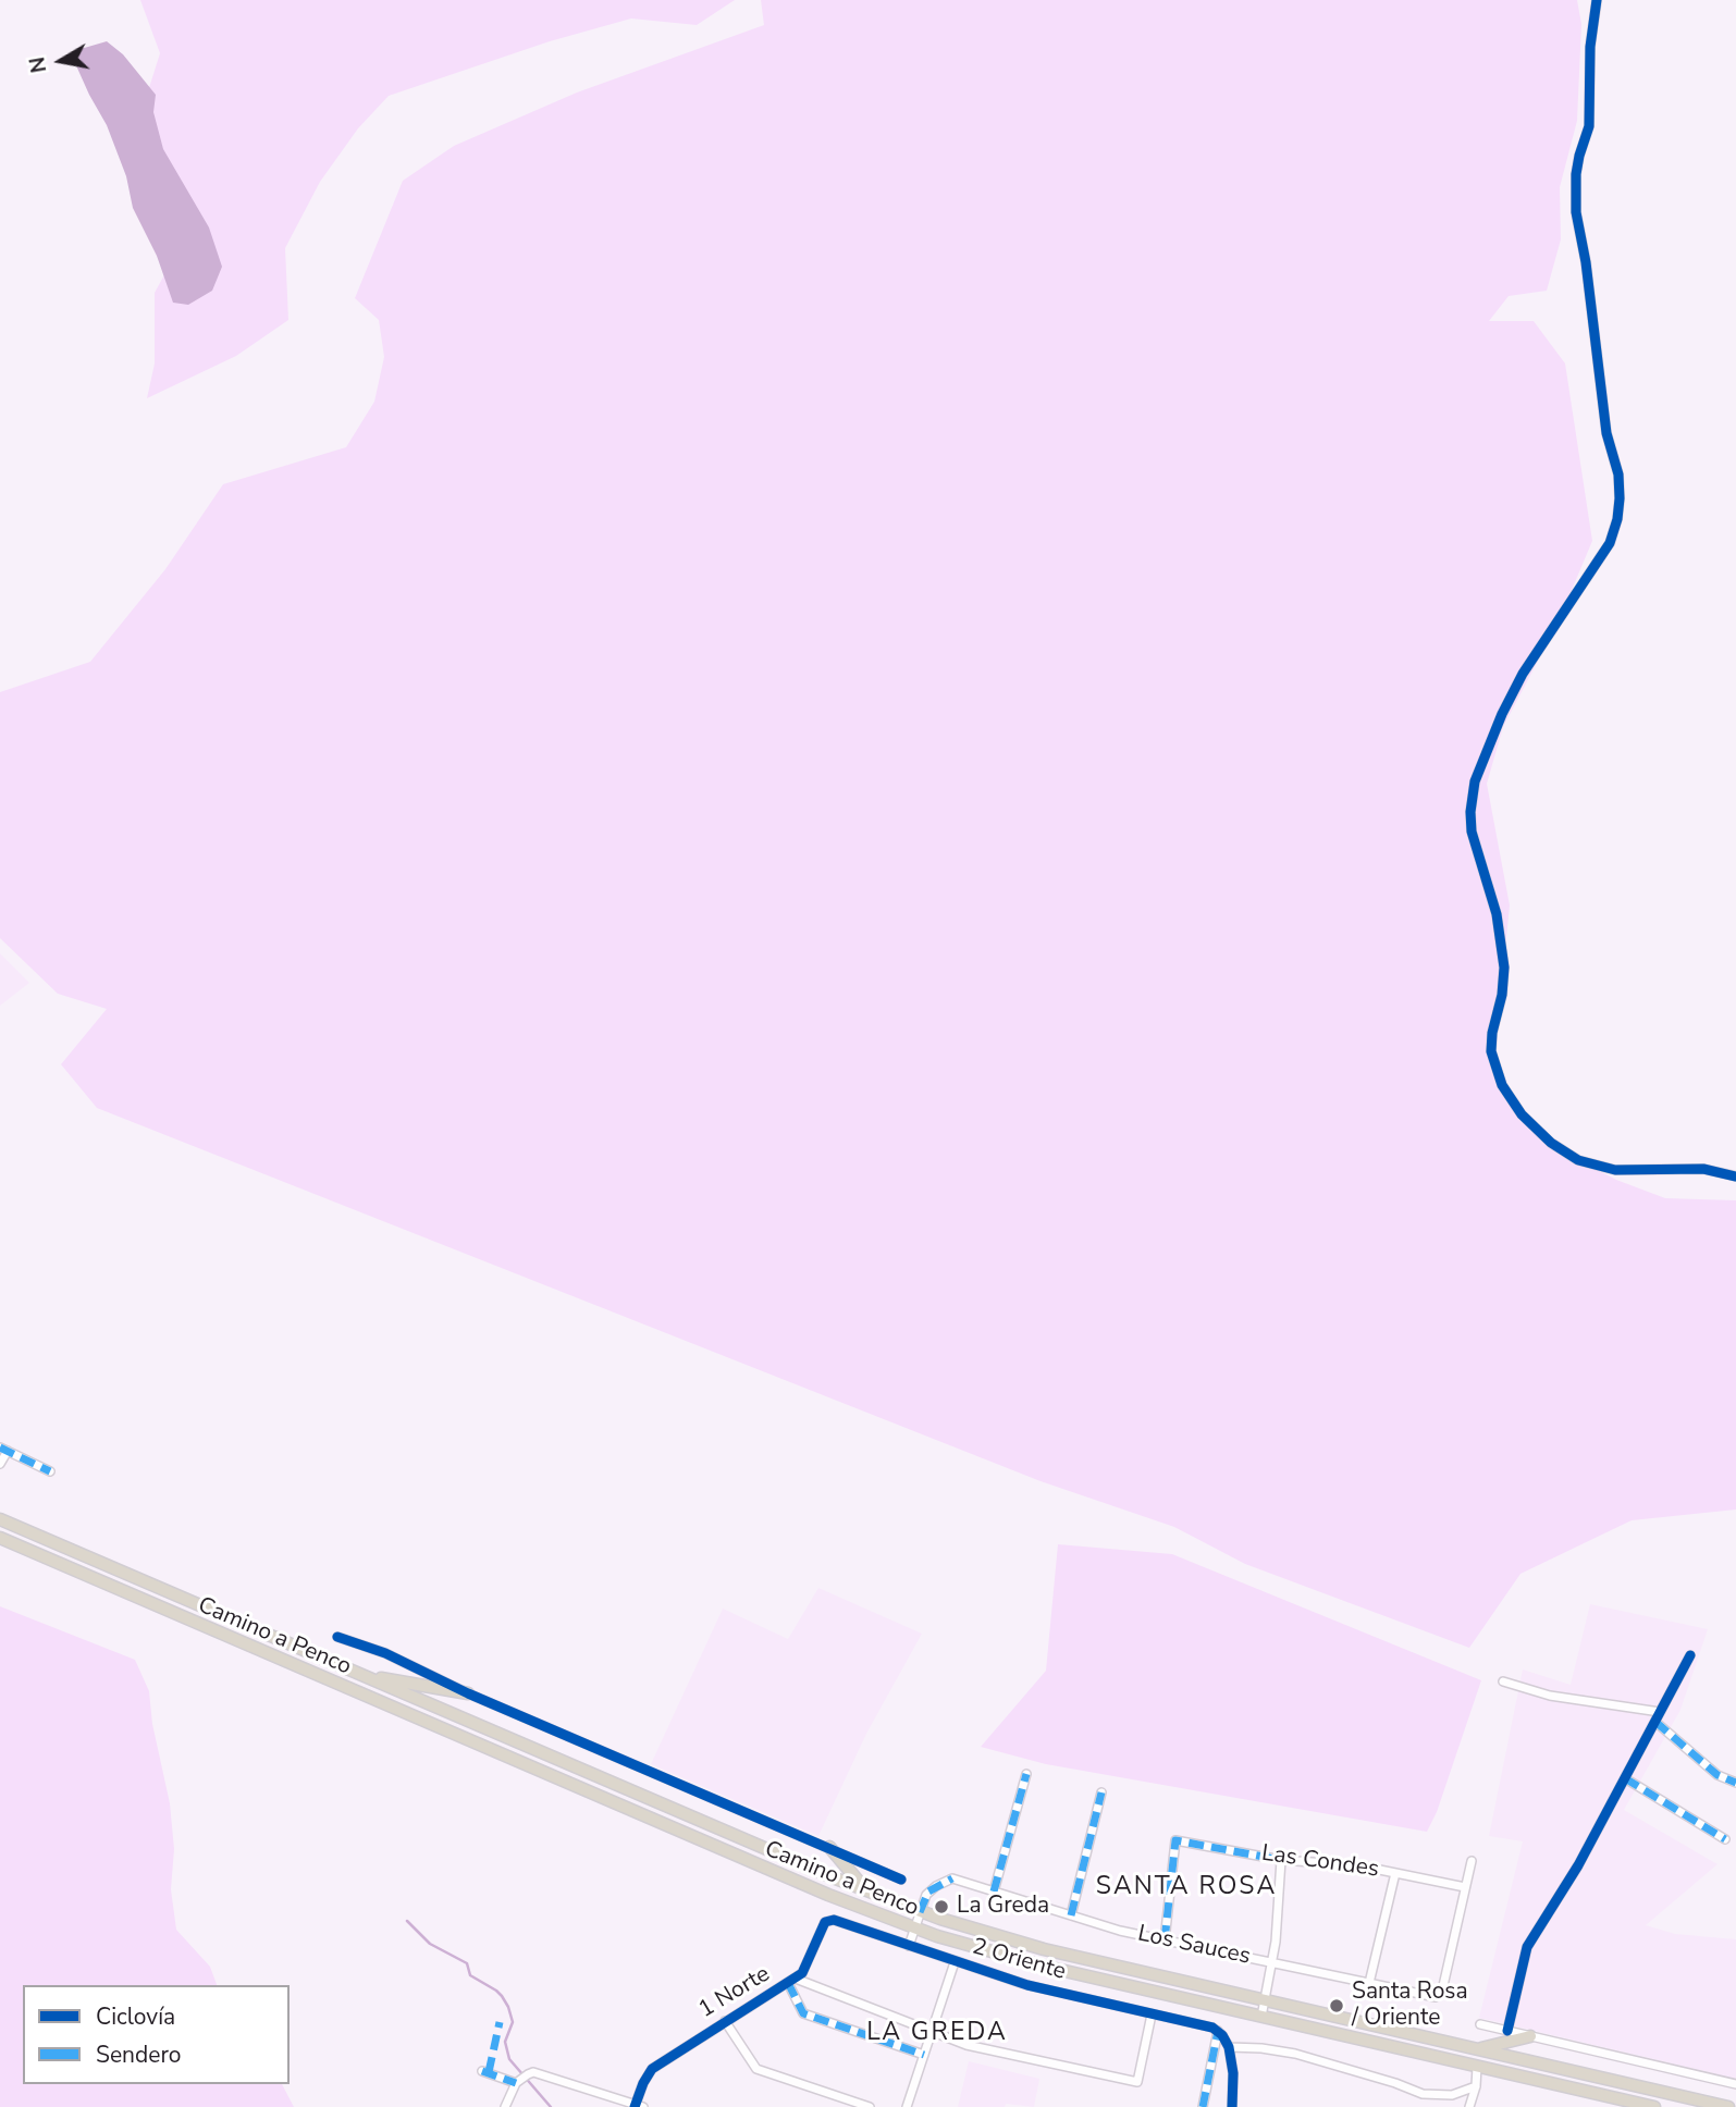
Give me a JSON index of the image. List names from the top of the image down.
{
  "streets": {
    "highway": ["Camino a Penco"],
    "street": [
      "Las Condes",
      "Los Sauces",
      "2 Oriente",
      "1 Norte"
    ]
  },
  "crossings": [
    ["Camino a Penco", "Los Sauces"],
    ["Las Condes", "Los Sauces"],
    ["2 Oriente", "1 Norte"]
  ],
  "districts": ["SANTA ROSA", "LA GREDA"],
  "places": ["La Greda", "Santa Rosa / Oriente"],
  "legend": ["Ciclovía", "Sendero"],
  "north": "left"
}
